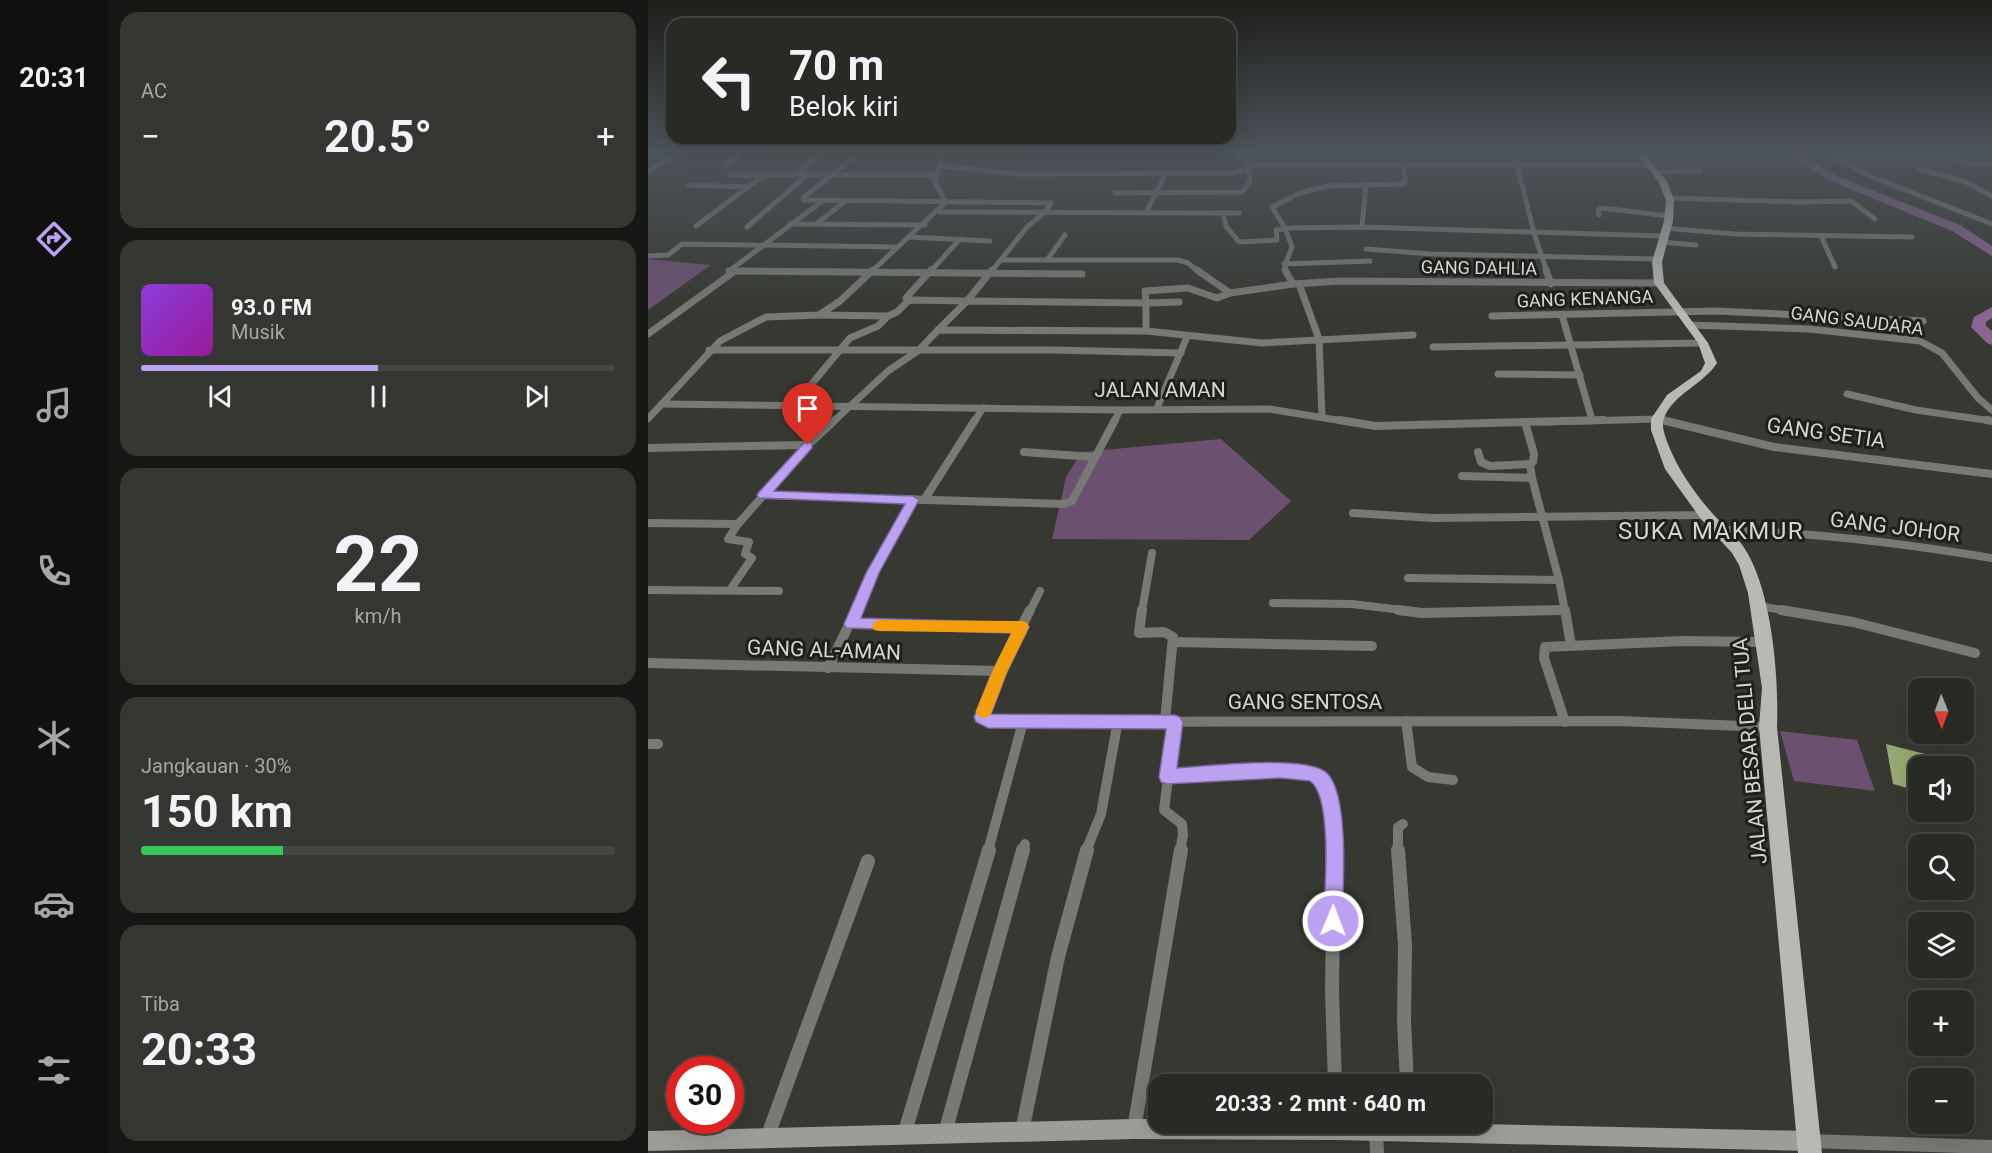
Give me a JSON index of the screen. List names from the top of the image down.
{
  "streets": {
    "main road": ["JALAN BESAR DELI TUA"],
    "street": [
      "GANG DAHLIA",
      "GANG KENANGA",
      "GANG SAUDARA",
      "JALAN AMAN",
      "GANG SETIA",
      "GANG JOHOR",
      "GANG AL-AMAN",
      "GANG SENTOSA"
    ]
  },
  "crossings": [
    ["JALAN AMAN", "GANG SETIA"],
    ["JALAN AMAN", "JALAN BESAR DELI TUA"],
    ["GANG SETIA", "JALAN BESAR DELI TUA"],
    ["GANG JOHOR", "JALAN BESAR DELI TUA"],
    ["GANG AL-AMAN", "GANG SENTOSA"],
    ["GANG SENTOSA", "JALAN BESAR DELI TUA"]
  ],
  "districts": ["SUKA MAKMUR"],
  "north": "bottom",
  "page": {
    "tabs": "20:31",
    "tile": [
      "AC",
      ["22", "km/h"],
      ["Jangkauan · 30%", "150 km"],
      ["Tiba", "20:33"]
    ],
    "turn": ["70 m", "Belok kiri"],
    "heat": ["−", "20.5°", "+"],
    "song": ["93.0 FM", "Musik"],
    "map_buttons": ["+", "−"],
    "limit": "30",
    "trip": "20:33 · 2 mnt · 640 m"
  }
}
